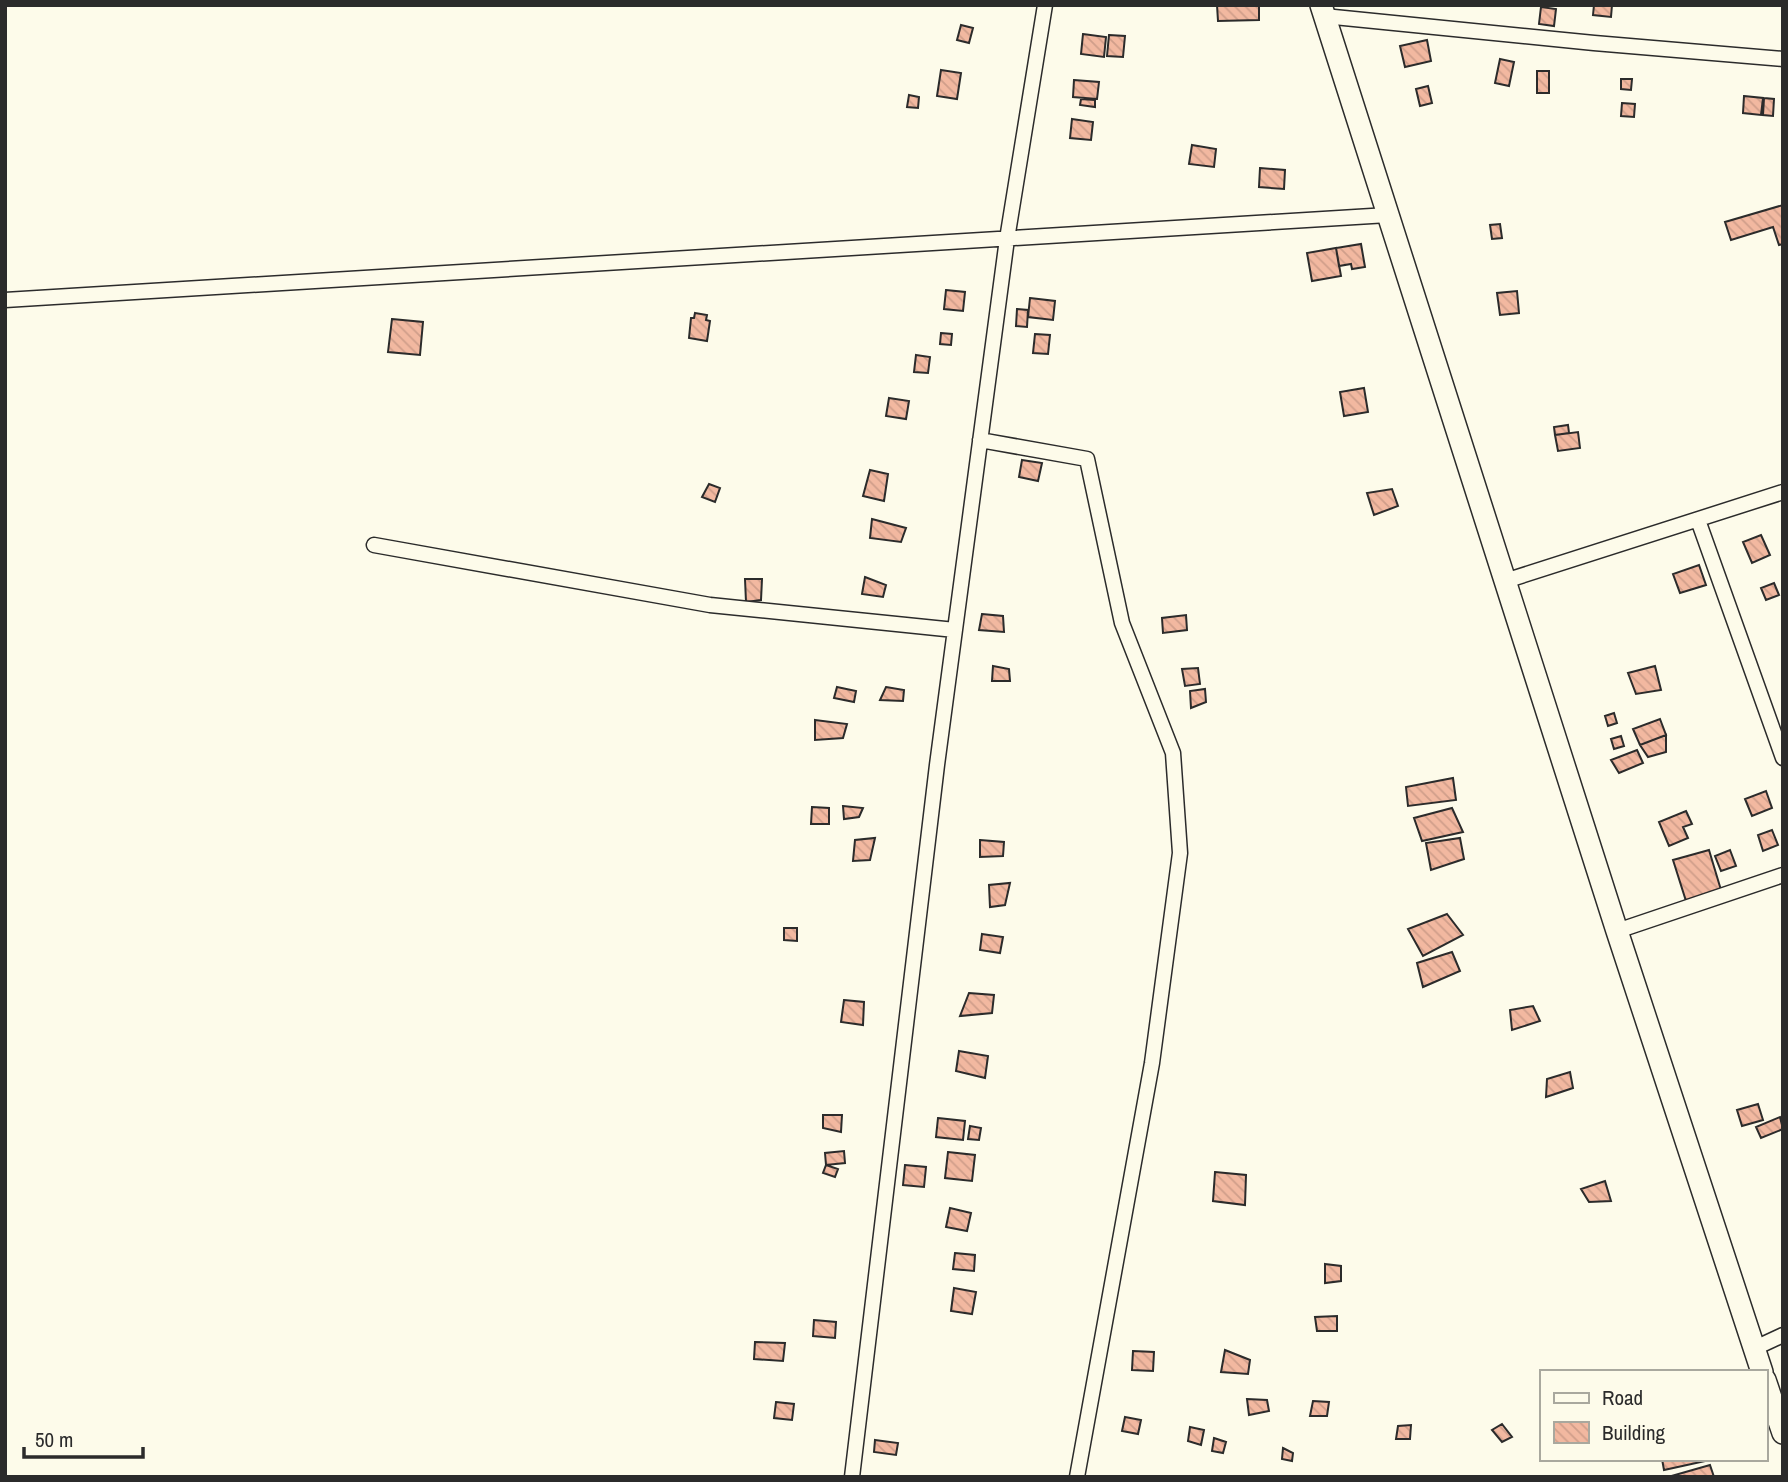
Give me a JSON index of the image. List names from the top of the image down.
{
  "legend": ["Road", "Building"],
  "scale_bar": "50 m"
}
